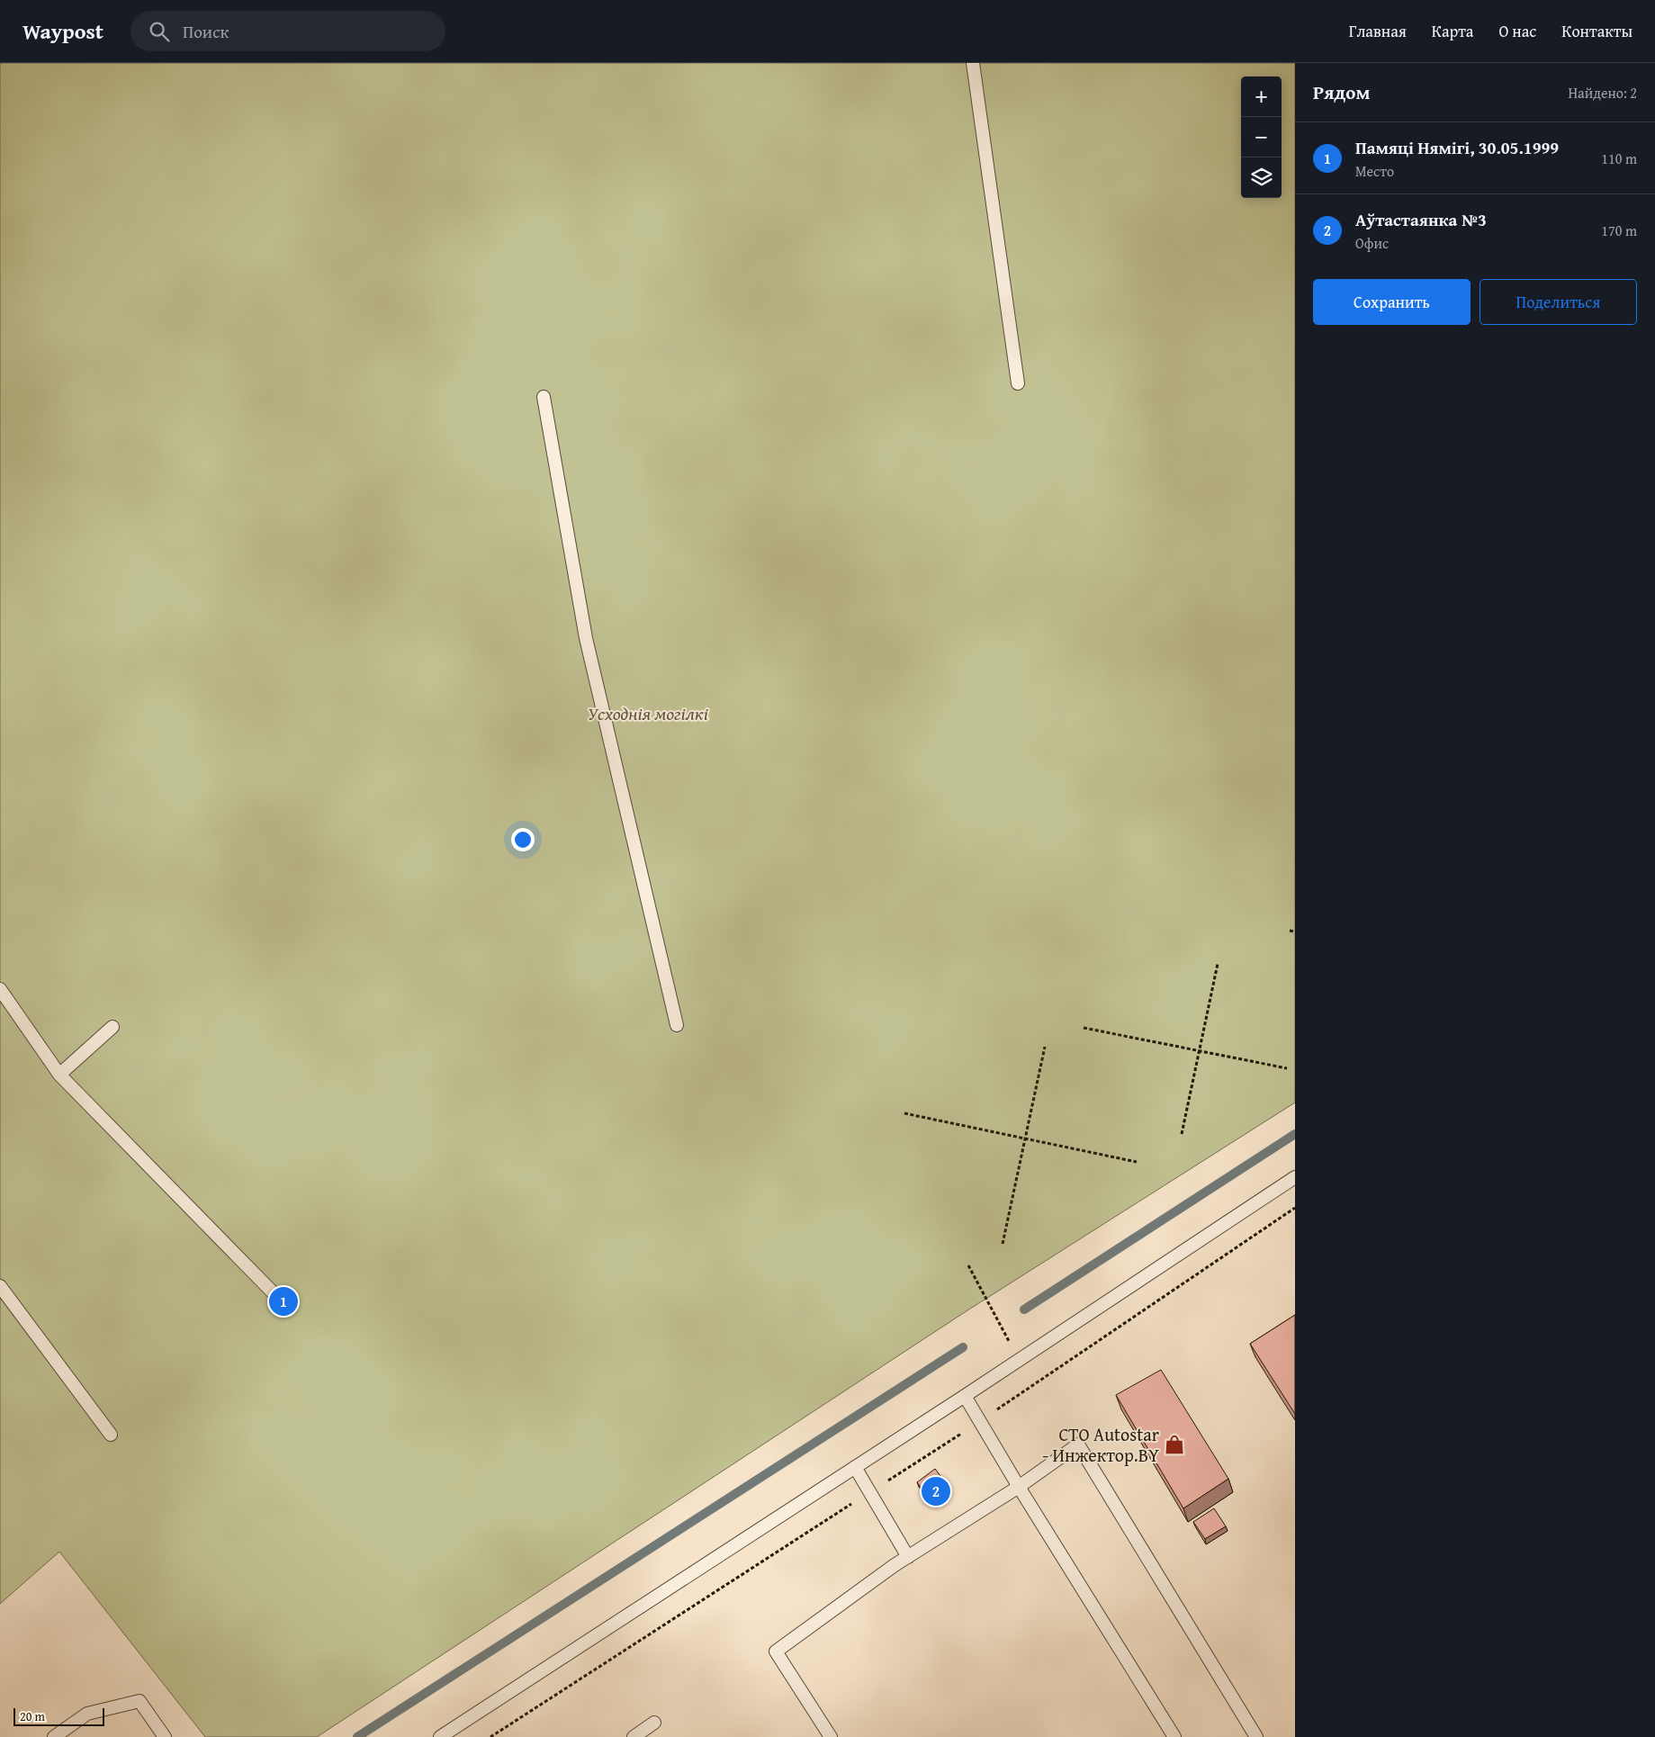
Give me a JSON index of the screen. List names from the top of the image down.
{
  "parks": ["Усходнія могілкі"],
  "places": {
    "shop": ["СТО Autostar - Инжектор.BY"]
  },
  "scale_bar": "20 m",
  "page": {
    "header": "Waypost",
    "search": "Поиск",
    "nav": [
      "Главная",
      "Карта",
      "О нас",
      "Контакты"
    ],
    "heading": ["Рядом", "Найдено: 2"],
    "map_buttons": ["+", "−"],
    "list": [
      {
        "mark": "1",
        "name": "Памяці Нямігі, 30.05.1999",
        "note": "Место",
        "value": "110 m"
      },
      {
        "mark": "2",
        "name": "Аўтастаянка №3",
        "note": "Офис",
        "value": "170 m"
      }
    ],
    "buttons": ["Сохранить", "Поделиться"],
    "pins": ["1", "2"],
    "scale": "20 m"
  }
}
